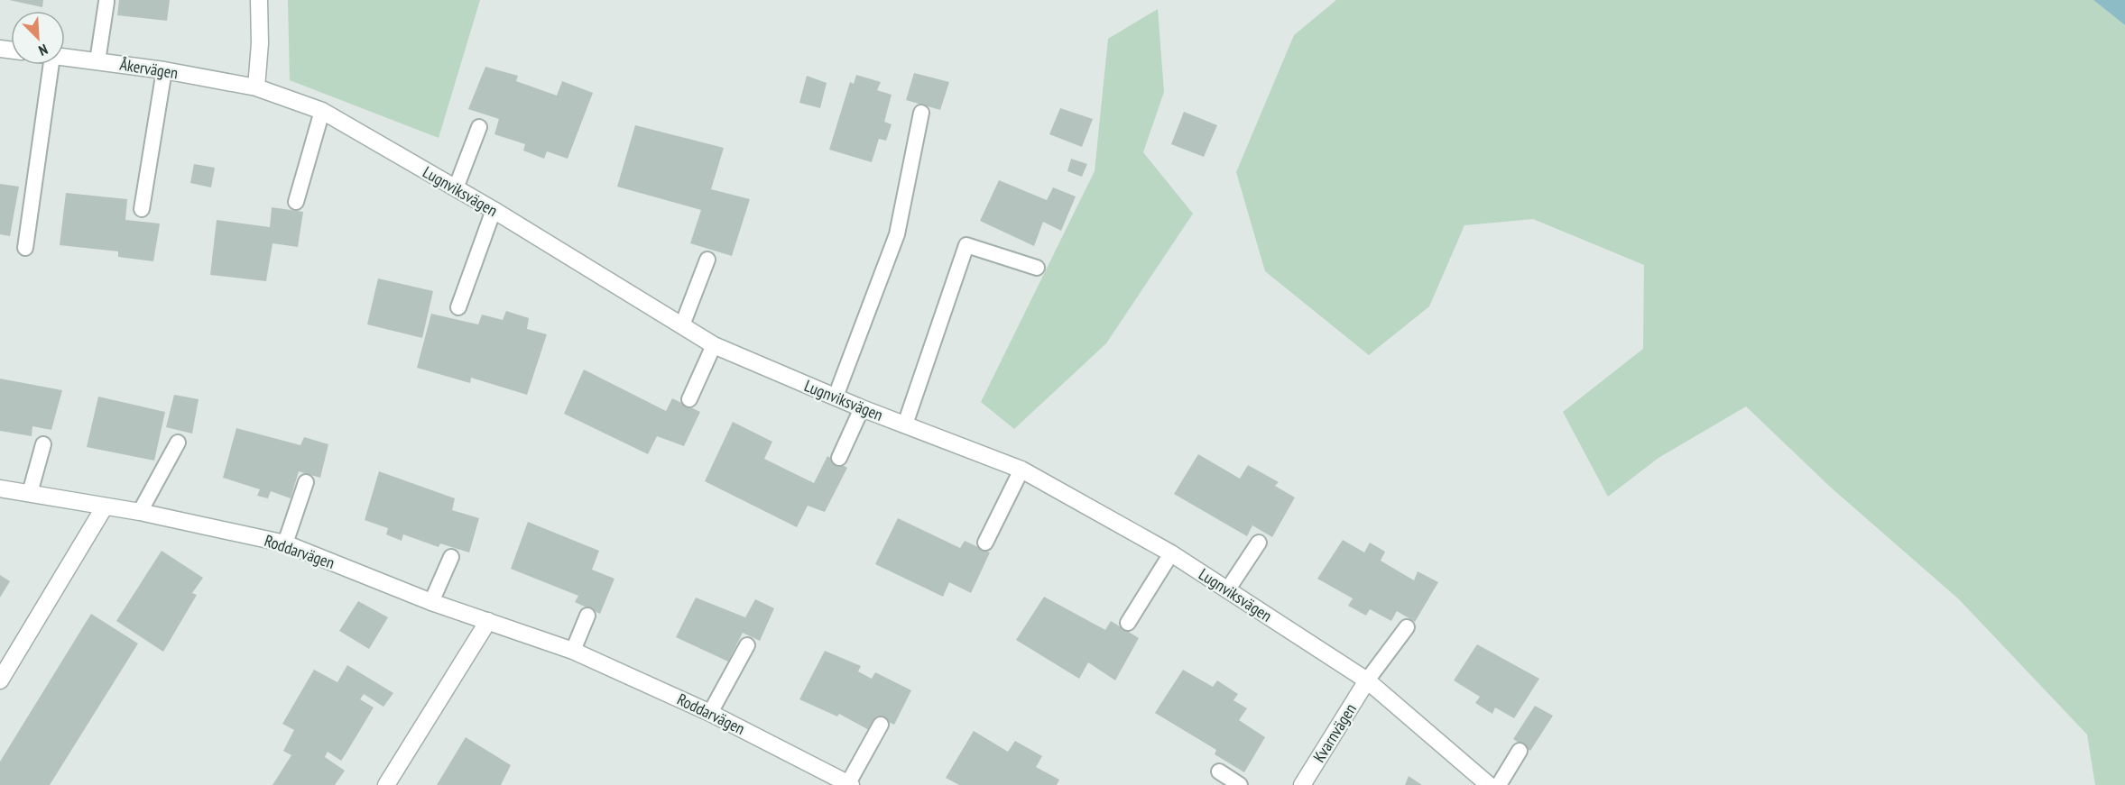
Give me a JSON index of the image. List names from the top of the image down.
{
  "streets": {
    "street": [
      "Åkervägen",
      "Lugnviksvägen",
      "Roddarvägen",
      "Kvarnvägen"
    ]
  },
  "crossings": [
    ["Åkervägen", "Lugnviksvägen"],
    ["Lugnviksvägen", "Kvarnvägen"]
  ],
  "north": "bottom right"
}
